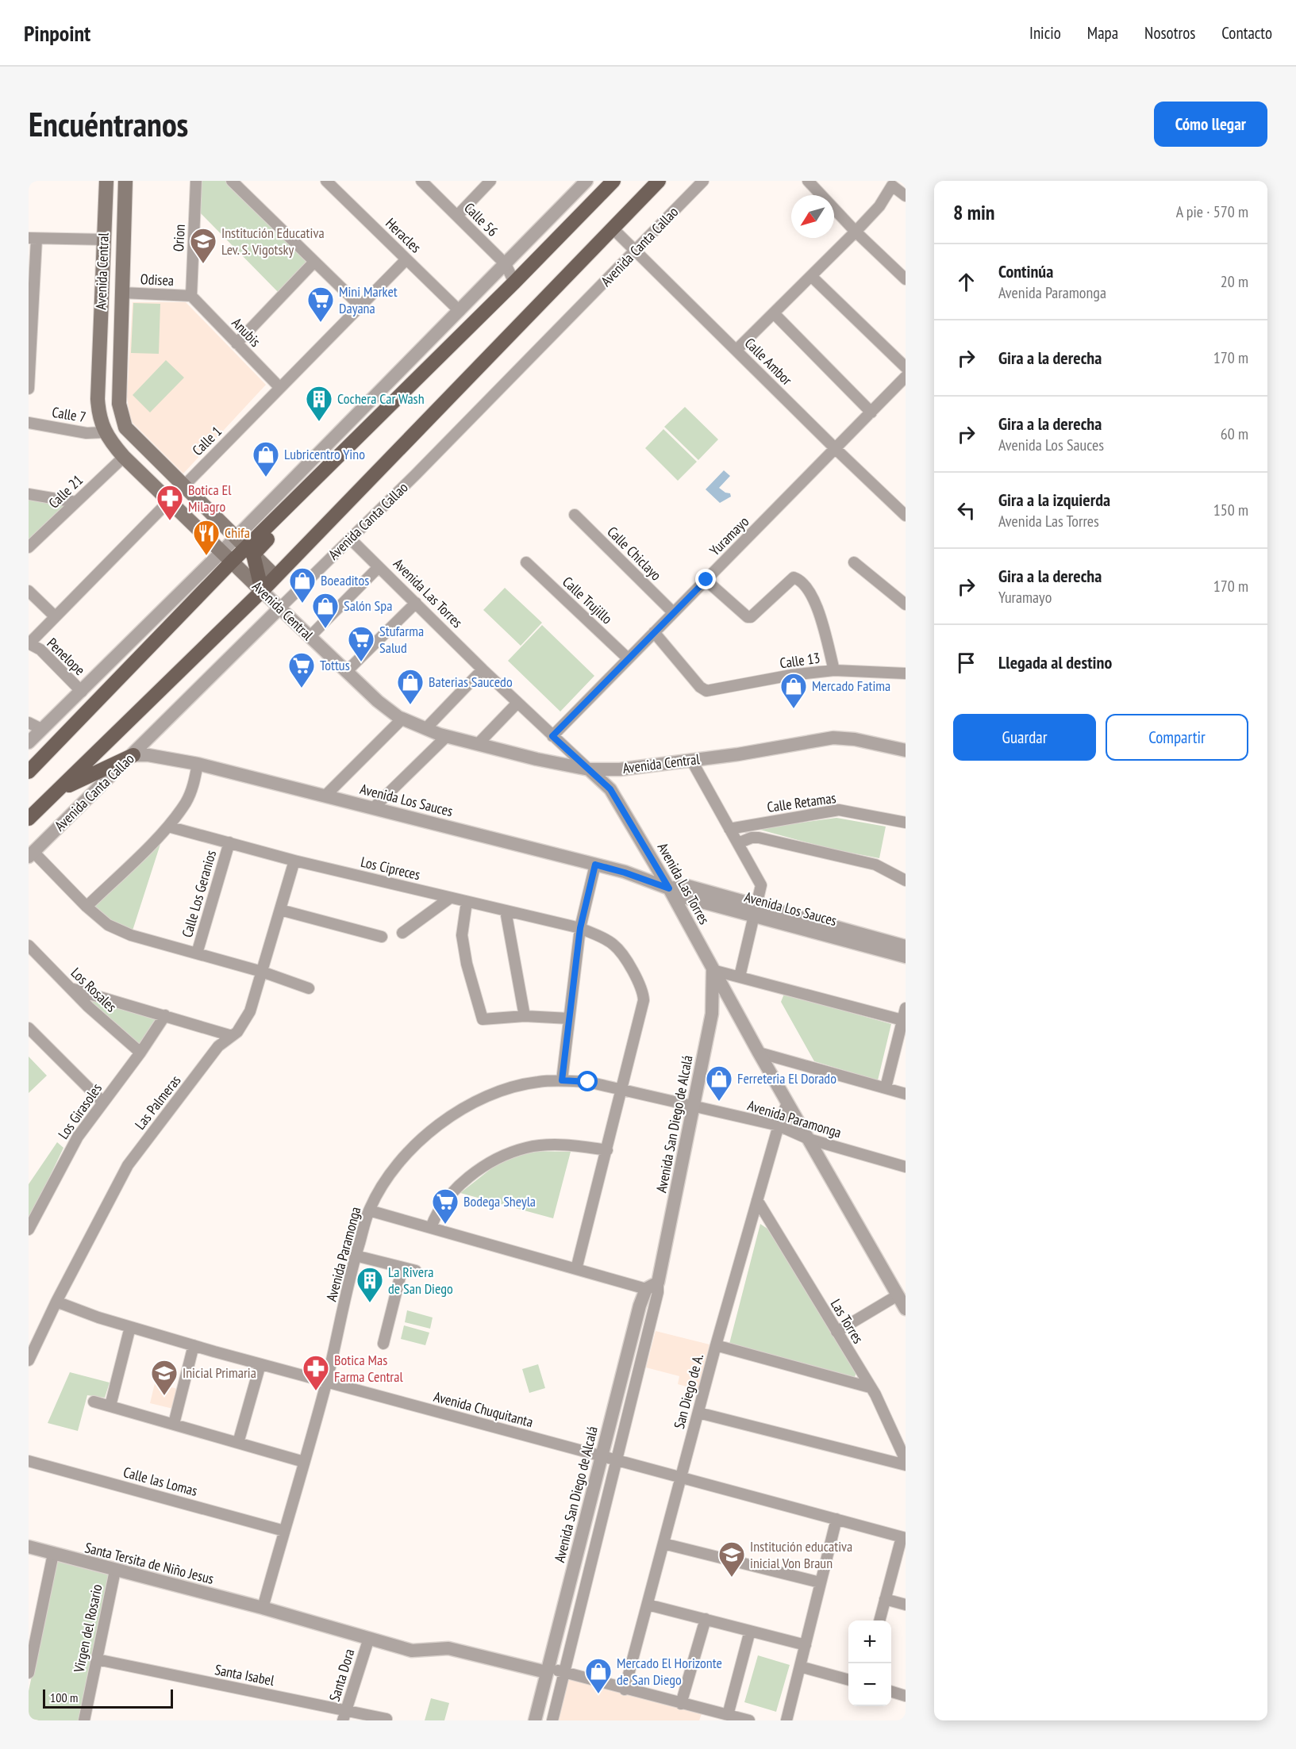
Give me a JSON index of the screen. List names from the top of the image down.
{
  "streets": {
    "main road": ["Avenida Canta Callao", "Avenida Central"],
    "street": [
      "Calle 56",
      "Heracles",
      "Orion",
      "Odisea",
      "Anubis",
      "Calle Ambor",
      "Calle 7",
      "Calle 1",
      "Calle 21",
      "Yuramayo",
      "Calle Chiclayo",
      "Avenida Las Torres",
      "Calle Trujillo",
      "Penelope",
      "Calle 13",
      "Avenida Los Sauces",
      "Calle Retamas",
      "Los Cipreces",
      "Calle Los Geranios",
      "Los Rosales",
      "Las Palmeras",
      "Los Girasoles",
      "Avenida Paramonga",
      "Avenida San Diego de Alcalá",
      "Las Torres",
      "San Diego de A.",
      "Avenida Chuquitanta",
      "Calle las Lomas",
      "Santa Tersita de Niño Jesus",
      "Virgen del Rosario",
      "Santa Isabel",
      "Santa Dora"
    ]
  },
  "crossings": [
    ["Heracles", "Calle 1"],
    ["Orion", "Odisea"],
    ["Orion", "Anubis"],
    ["Avenida Canta Callao", "Avenida Central"],
    ["Avenida Canta Callao", "Calle Ambor"],
    ["Avenida Canta Callao", "Avenida Las Torres"],
    ["Avenida Canta Callao", "Avenida Los Sauces"],
    ["Avenida Central", "Odisea"],
    ["Avenida Central", "Calle 7"],
    ["Avenida Central", "Calle 1"],
    ["Avenida Central", "Calle 21"],
    ["Avenida Central", "Avenida Las Torres"],
    ["Odisea", "Anubis"],
    ["Anubis", "Calle 1"],
    ["Calle Ambor", "Yuramayo"],
    ["Calle 1", "Penelope"],
    ["Yuramayo", "Calle Chiclayo"],
    ["Yuramayo", "Avenida Las Torres"],
    ["Yuramayo", "Calle Trujillo"],
    ["Yuramayo", "Calle 13"],
    ["Avenida Las Torres", "Avenida Los Sauces"],
    ["Avenida Las Torres", "Avenida Paramonga"],
    ["Avenida Las Torres", "Avenida San Diego de Alcalá"],
    ["Avenida Las Torres", "San Diego de A."],
    ["Los Cipreces", "Calle Los Geranios"],
    ["Los Cipreces", "Las Palmeras"],
    ["Los Cipreces", "Avenida Paramonga"],
    ["Los Rosales", "Los Girasoles"],
    ["Las Palmeras", "Avenida Chuquitanta"],
    ["Avenida Paramonga", "Avenida San Diego de Alcalá"],
    ["Avenida Paramonga", "San Diego de A."],
    ["Avenida Paramonga", "Avenida Chuquitanta"],
    ["Avenida Paramonga", "Calle las Lomas"],
    ["Avenida Paramonga", "Santa Tersita de Niño Jesus"],
    ["Avenida San Diego de Alcalá", "Avenida Chuquitanta"],
    ["Avenida San Diego de Alcalá", "Santa Tersita de Niño Jesus"],
    ["Las Torres", "San Diego de A."],
    ["San Diego de A.", "Avenida Chuquitanta"],
    ["Santa Tersita de Niño Jesus", "Virgen del Rosario"],
    ["Santa Tersita de Niño Jesus", "Santa Dora"],
    ["Virgen del Rosario", "Santa Isabel"],
    ["Santa Isabel", "Santa Dora"]
  ],
  "places": {
    "school or university": ["Institución Educativa Lev. S. Vigotsky", "Inicial Primaria", "Institución educativa inicial Von Braun"],
    "supermarket": [
      "Mini Market Dayana",
      "Stufarma Salud",
      "Tottus",
      "Bodega Sheyla"
    ],
    "building": ["Cochera Car Wash", "La Rivera de San Diego"],
    "shop": [
      "Lubricentro Yino",
      "Boeaditos",
      "Salón Spa",
      "Baterias Saucedo",
      "Mercado Fatima",
      "Ferreteria El Dorado",
      "Mercado El Horizonte de San Diego"
    ],
    "pharmacy": ["Botica El Milagro", "Botica Mas Farma Central"],
    "restaurant": ["Chifa"]
  },
  "scale_bar": "100 m",
  "north": "bottom left",
  "page": {
    "header": "Pinpoint",
    "nav": [
      "Inicio",
      "Mapa",
      "Nosotros",
      "Contacto"
    ],
    "buttons": [
      "Cómo llegar",
      ["Guardar", "Compartir"]
    ],
    "title": "Encuéntranos",
    "heading": ["8 min", "A pie · 570 m"],
    "list": [
      ["Continúa", "Avenida Paramonga", "20 m"],
      ["Gira a la derecha", "170 m"],
      ["Gira a la derecha", "Avenida Los Sauces", "60 m"],
      ["Gira a la izquierda", "Avenida Las Torres", "150 m"],
      ["Gira a la derecha", "Yuramayo", "170 m"],
      "Llegada al destino"
    ],
    "map_buttons": ["+", "−"],
    "scale": "100 m"
  }
}
